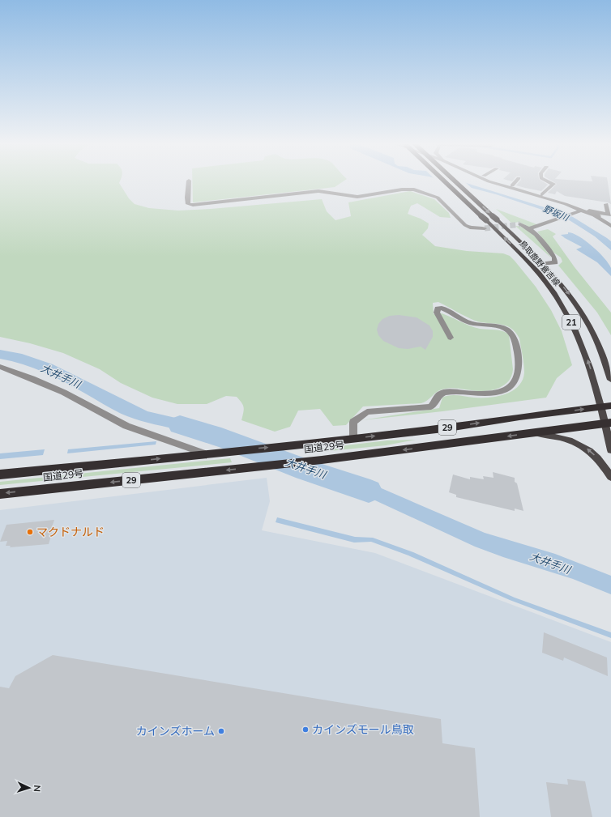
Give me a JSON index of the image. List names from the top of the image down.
{
  "streets": {
    "highway": ["29", "国道29号"],
    "main road": ["鳥取鹿野倉吉線", "21"]
  },
  "crossings": [
    ["鳥取鹿野倉吉線", "国道29号"]
  ],
  "water": ["野坂川", "大井手川"],
  "places": ["マクドナルド", "カインズモール鳥取", "カインズホーム"],
  "north": "right"
}
